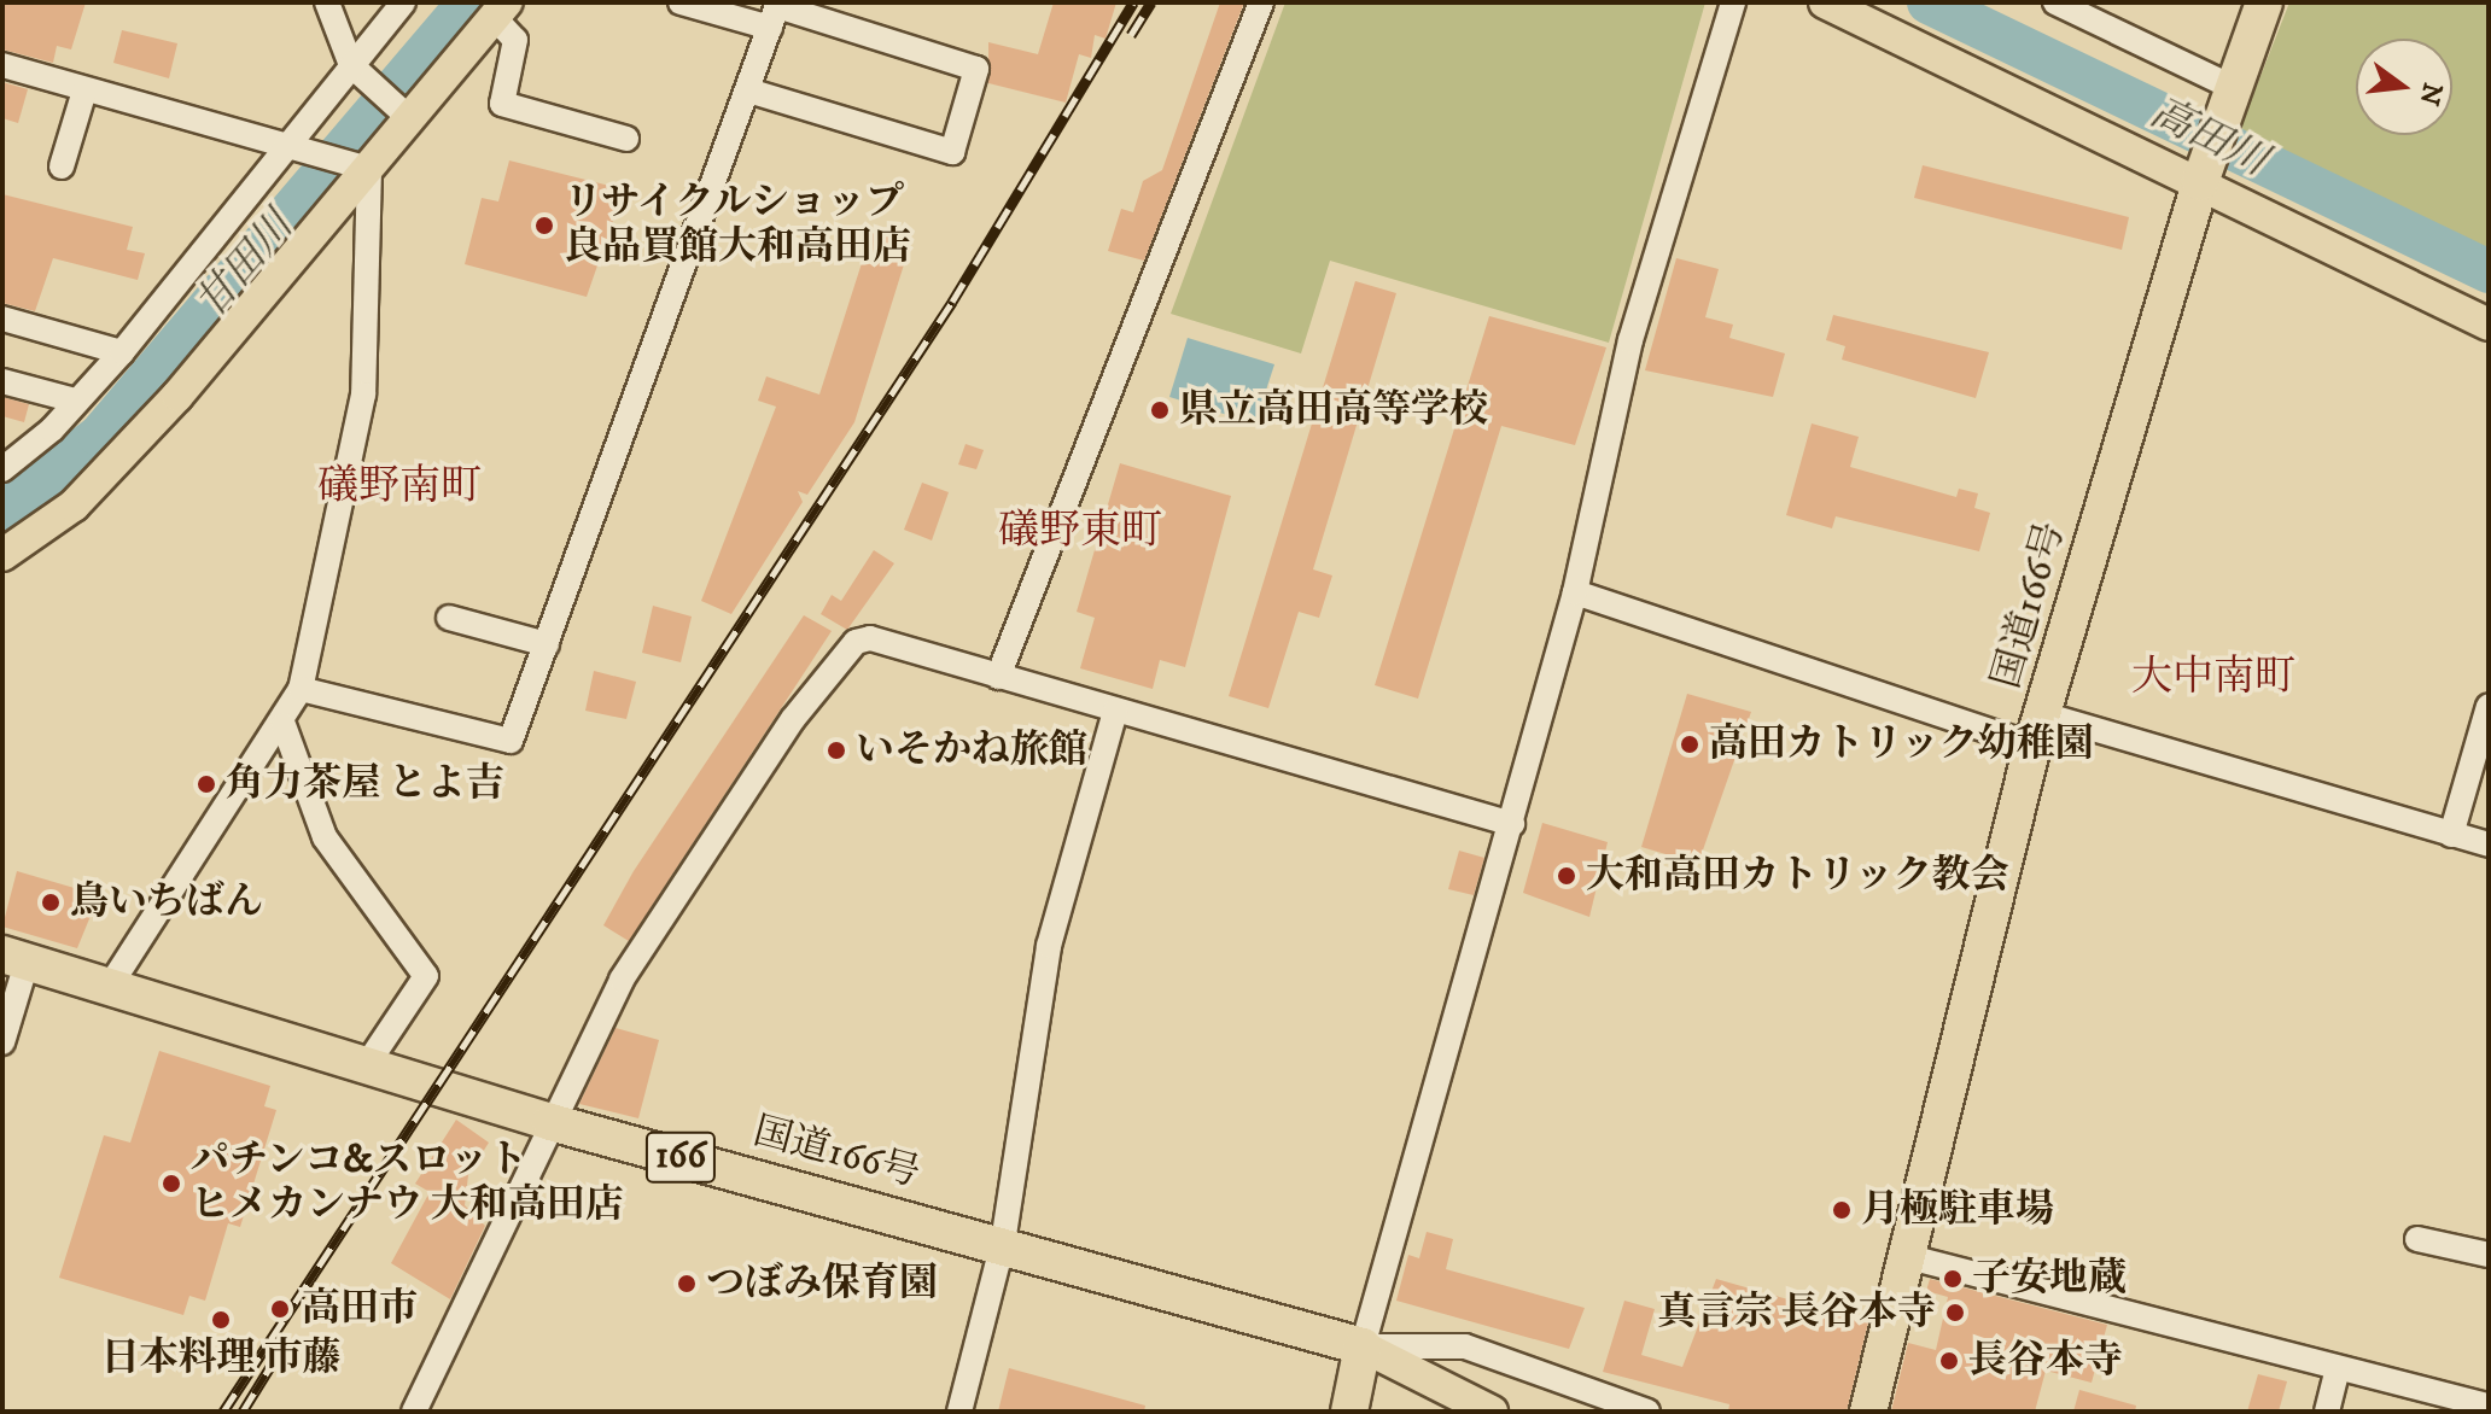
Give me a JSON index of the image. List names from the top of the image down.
{
  "streets": {
    "highway": ["国道166号", "166"]
  },
  "districts": ["礒野南町", "礒野東町", "大中南町"],
  "water": ["高田川", "甘田川"],
  "places": [
    "リサイクルショップ 良品買館大和高田店",
    "県立高田高等学校",
    "高田カトリック幼稚園",
    "いそかね旅館",
    "角力茶屋 とよ吉",
    "大和高田カトリック教会",
    "鳥いちばん",
    "パチンコ&スロット ヒメカンナウ 大和高田店",
    "月極駐車場",
    "子安地蔵",
    "つぼみ保育園",
    "高田市",
    "真言宗 長谷本寺",
    "日本料理 市藤",
    "長谷本寺"
  ],
  "north": "right"
}
